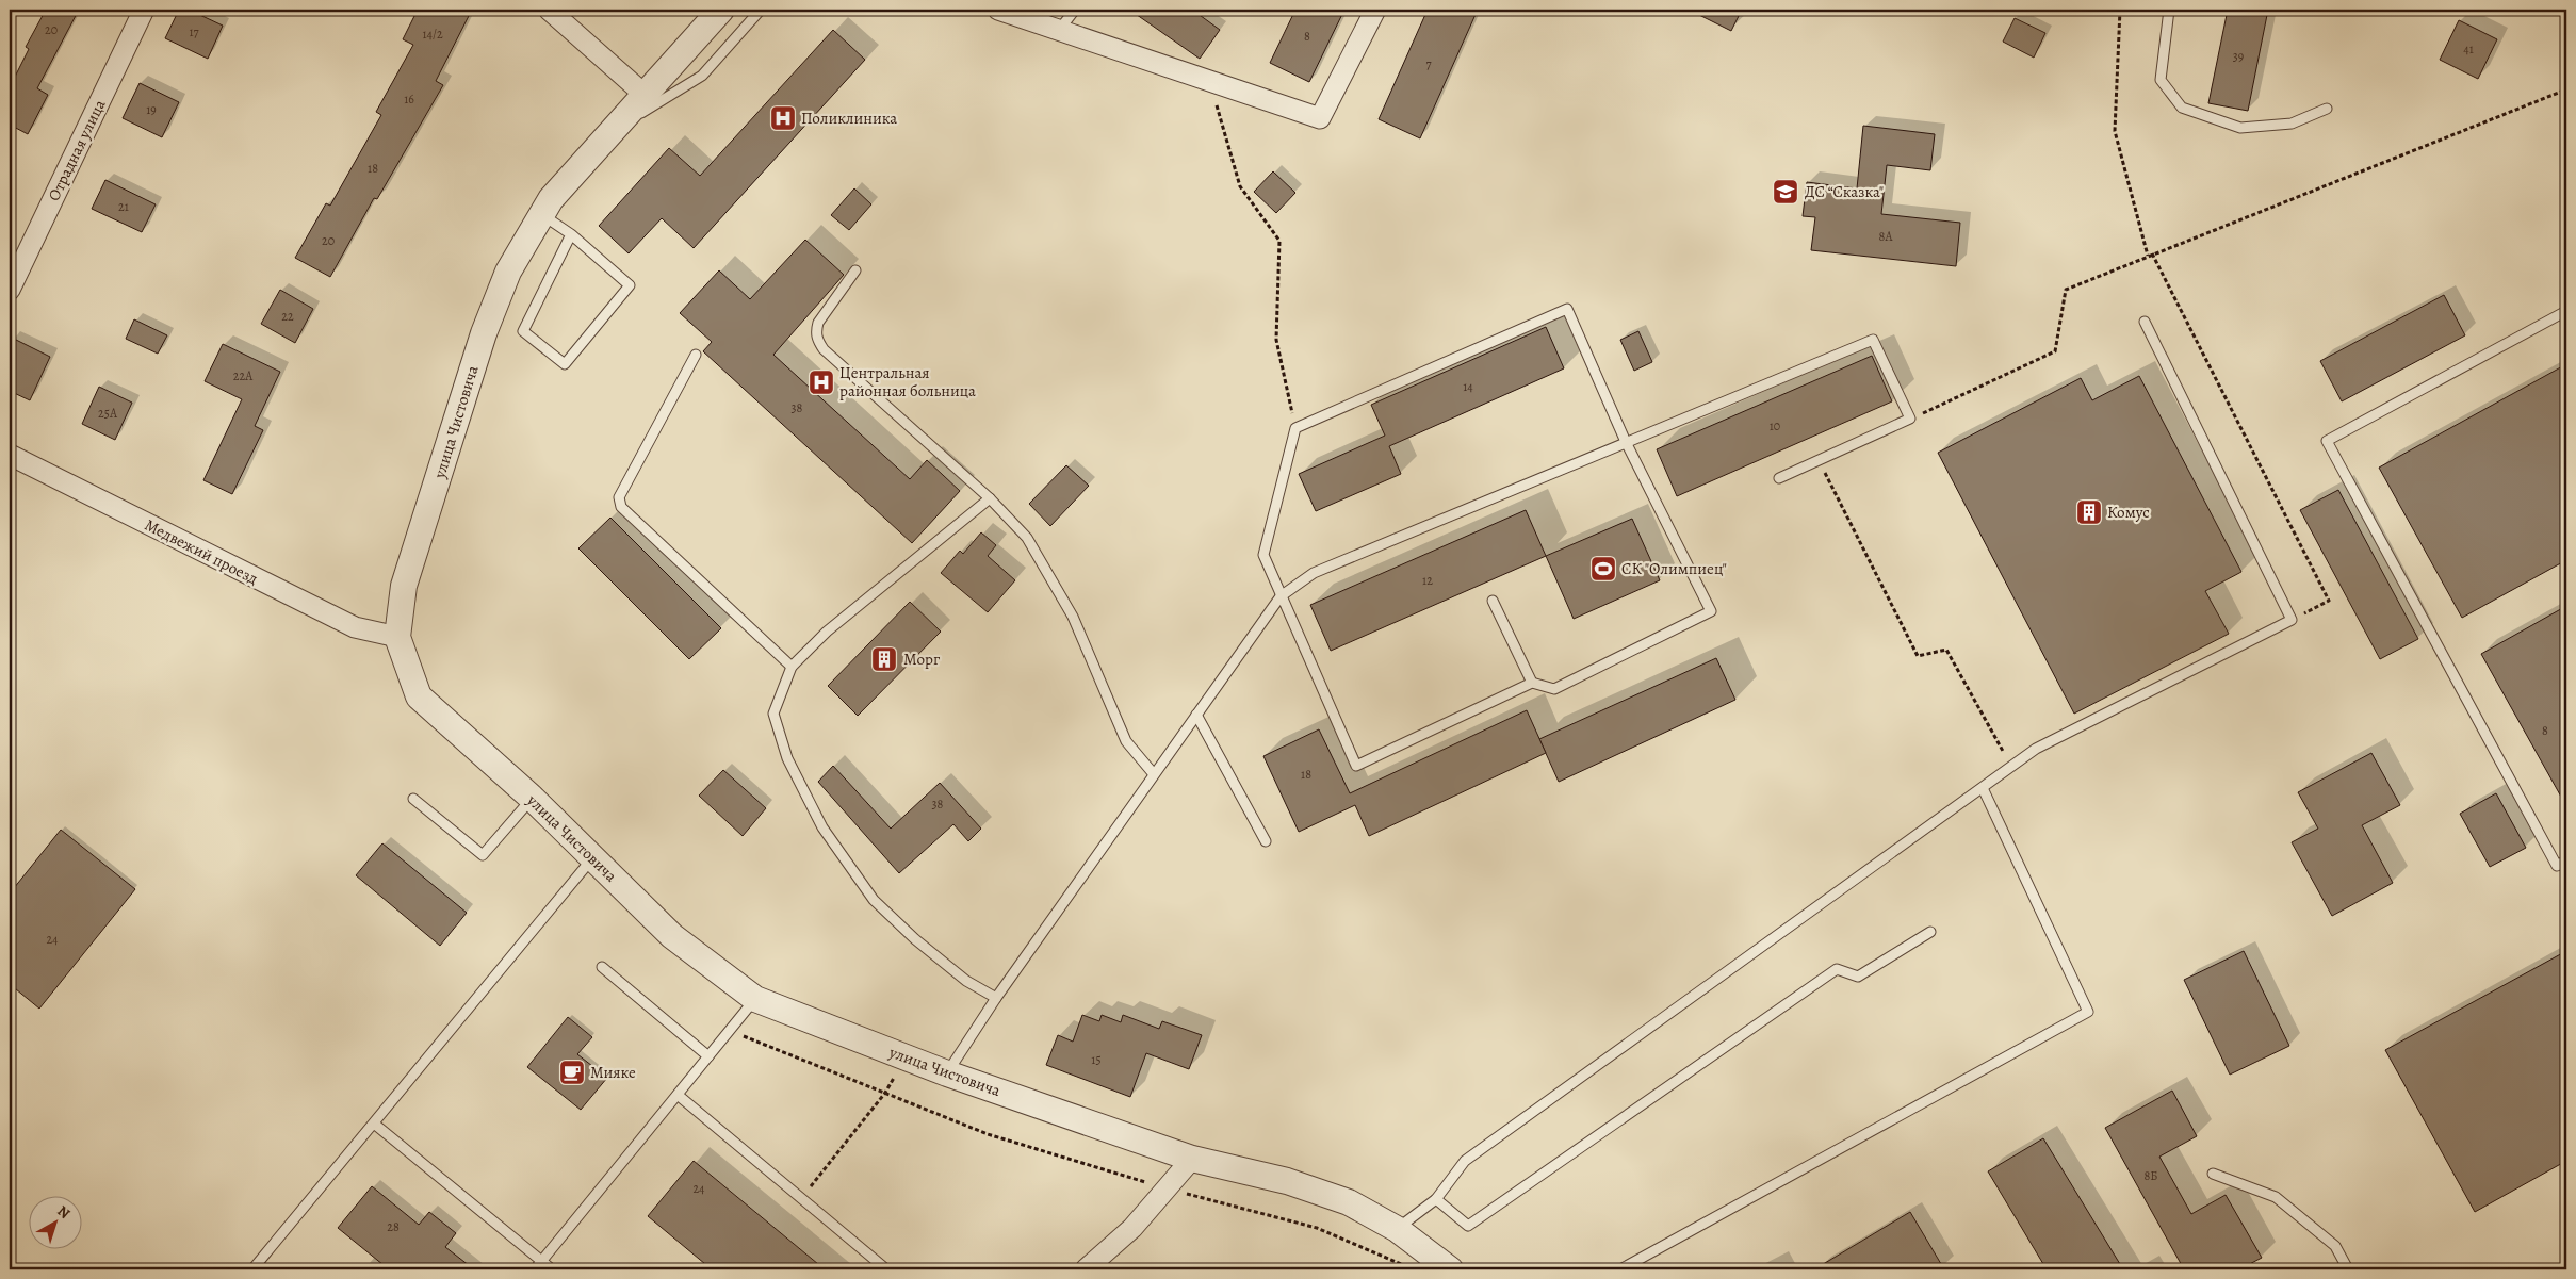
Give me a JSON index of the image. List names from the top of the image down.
{
  "streets": {
    "street": ["Отрадная улица", "улица Чистовича", "Медвежий проезд"]
  },
  "crossings": [
    ["улица Чистовича", "Медвежий проезд"]
  ],
  "places": {
    "hospital": ["Поликлиника", "Центральная районная больница"],
    "school or university": ["ДС “Сказка\""],
    "building": ["Комус", "Морг"],
    "sports": ["СК \"Олимпиец\""],
    "cafe": ["Мияке"]
  },
  "house_numbers": [
    "20",
    "17",
    "14/2",
    "8",
    "41",
    "39",
    "7",
    "16",
    "19",
    "18",
    "21",
    "8А",
    "20",
    "22",
    "22А",
    "14",
    "38",
    "25А",
    "10",
    "12",
    "8",
    "18",
    "38",
    "24",
    "15",
    "8Б",
    "24",
    "28"
  ],
  "north": "top right"
}
